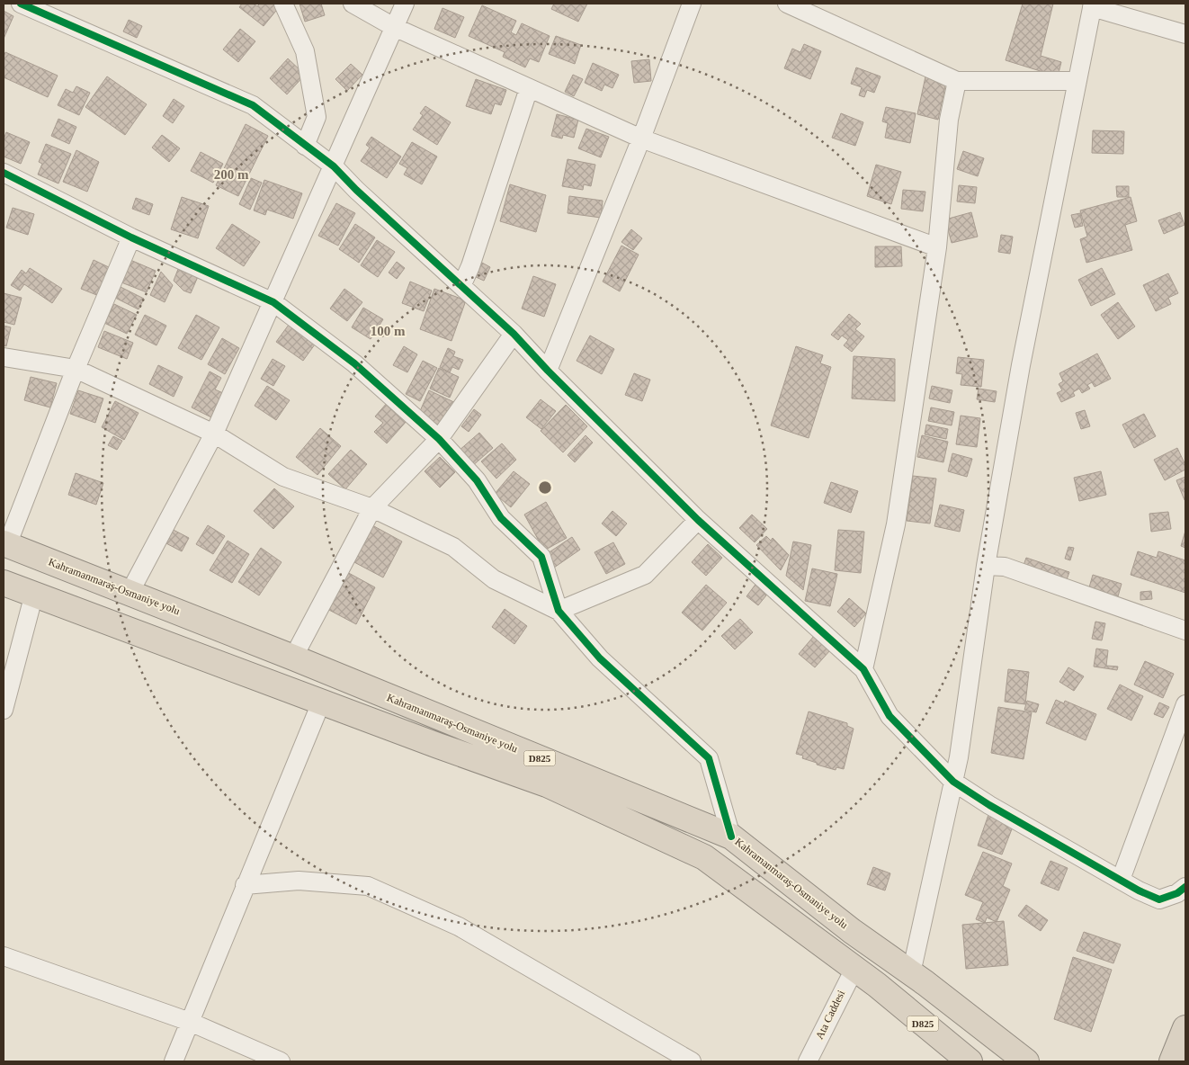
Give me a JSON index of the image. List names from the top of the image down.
{
  "streets": {
    "highway": ["Kahramanmaraş-Osmaniye yolu", "D825"],
    "street": ["Ata Caddesi"]
  },
  "crossings": [
    ["Kahramanmaraş-Osmaniye yolu", "Ata Caddesi"]
  ],
  "rings": ["200 m", "100 m"]
}
